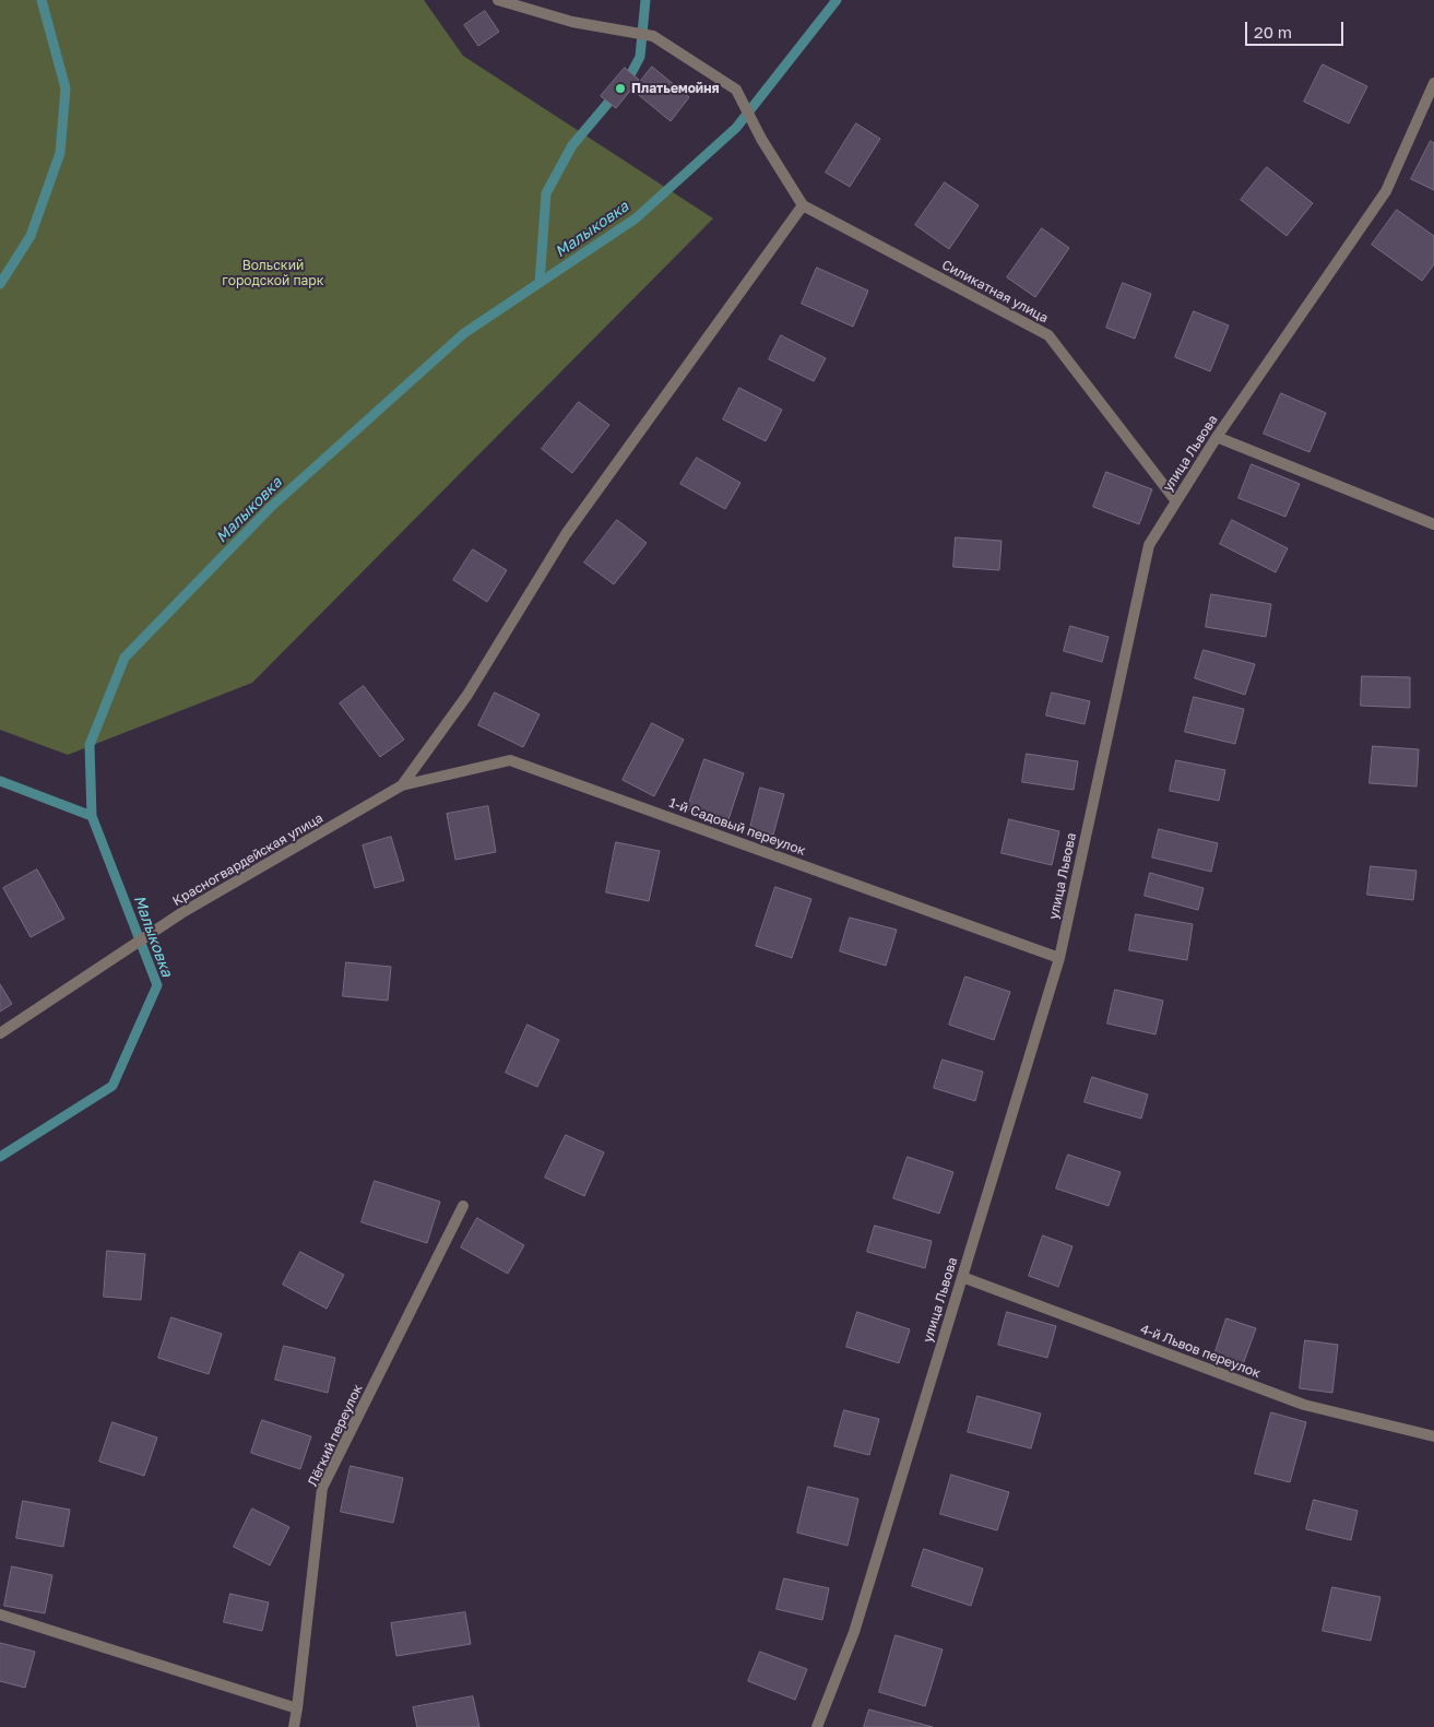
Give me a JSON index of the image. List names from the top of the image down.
{
  "streets": {
    "street": [
      "Силикатная улица",
      "улица Львова",
      "1-й Садовый переулок",
      "Красногвардейская улица",
      "4-й Львов переулок",
      "Лёгкий переулок"
    ]
  },
  "crossings": [
    ["Силикатная улица", "улица Львова"],
    ["улица Львова", "1-й Садовый переулок"],
    ["улица Львова", "4-й Львов переулок"],
    ["1-й Садовый переулок", "Красногвардейская улица"]
  ],
  "water": ["Малыковка"],
  "parks": ["Вольский городской парк"],
  "places": ["Платьемойня"],
  "scale_bar": "20 m"
}
